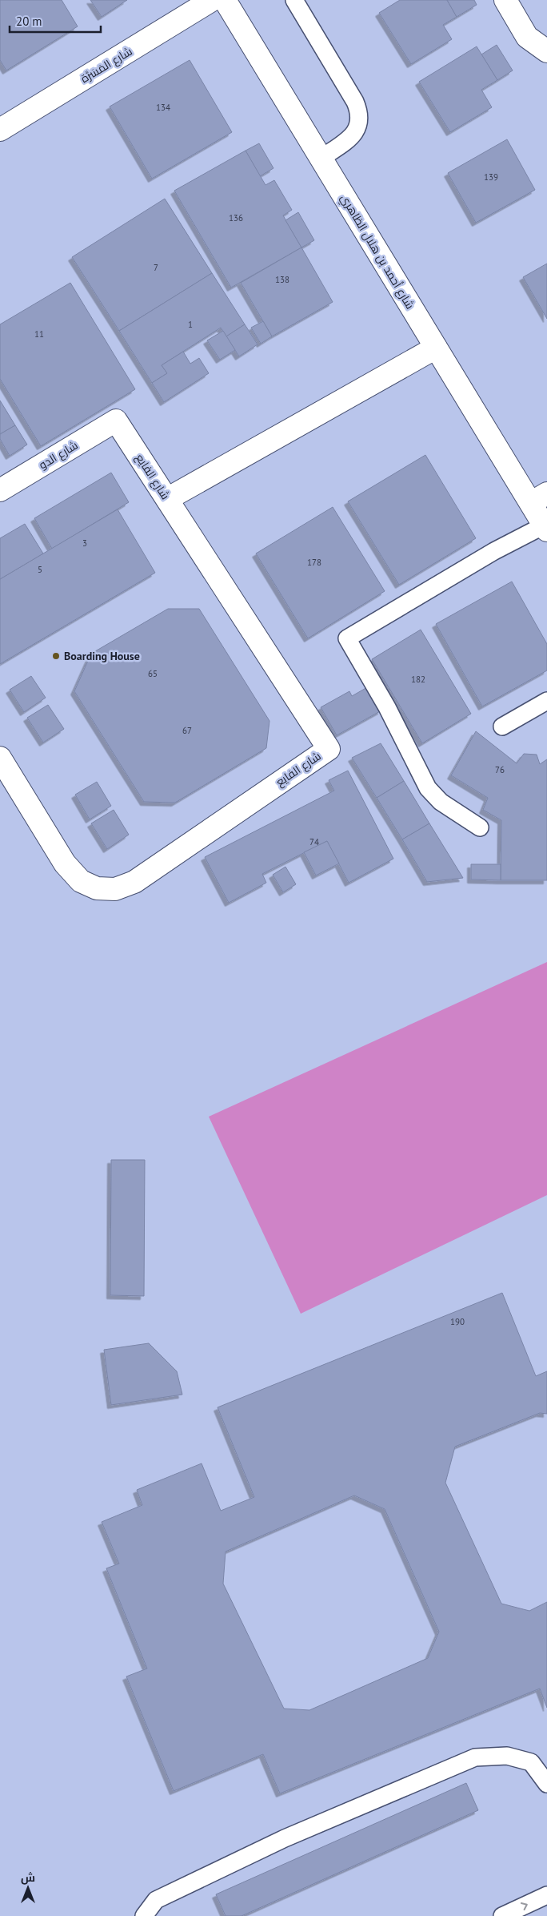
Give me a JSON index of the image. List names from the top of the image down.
{
  "streets": {
    "street": [
      "شارع المَسَرَّة",
      "شارع أحمد بن هلال الظاهري",
      "شارع الدو",
      "شارع الفايع"
    ]
  },
  "crossings": [
    ["شارع الدو", "شارع الفايع"]
  ],
  "places": ["Boarding House"],
  "house_numbers": [
    "134",
    "139",
    "136",
    "7",
    "138",
    "1",
    "11",
    "3",
    "178",
    "5",
    "65",
    "182",
    "67",
    "76",
    "74",
    "190"
  ],
  "scale_bar": "20 m",
  "north": "top"
}
